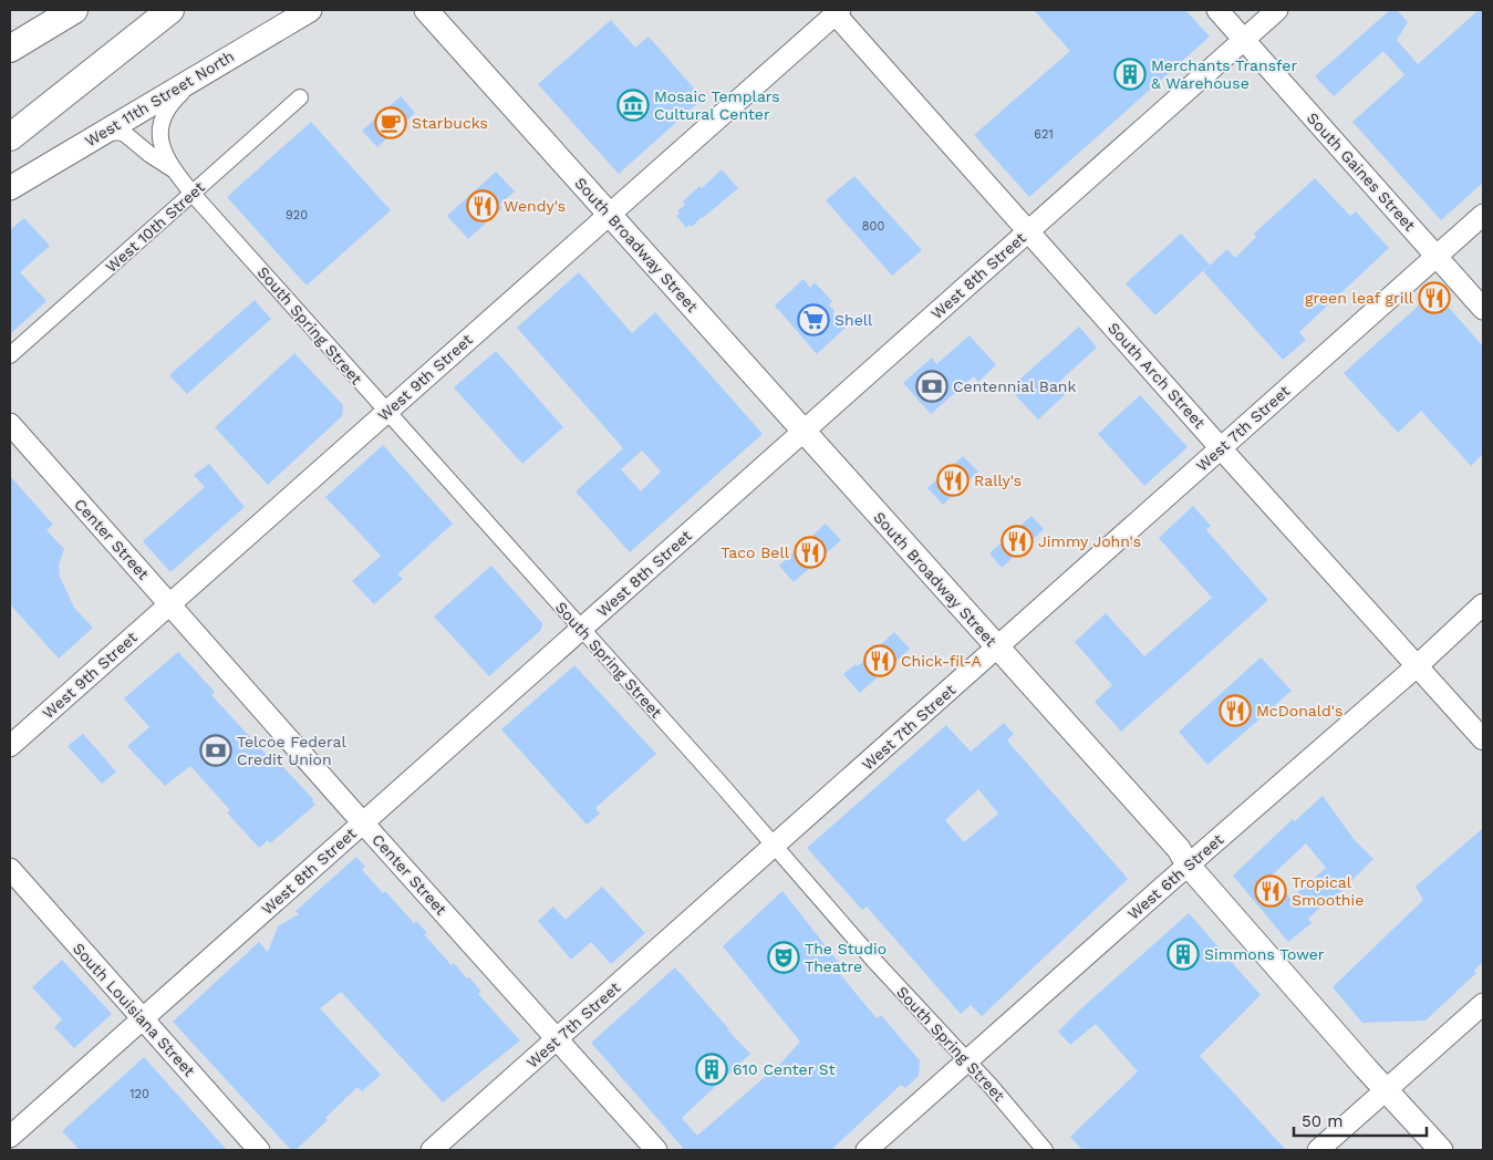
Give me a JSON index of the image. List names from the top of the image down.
{
  "streets": {
    "main road": ["West 11th Street North", "South Broadway Street"],
    "street": [
      "South Gaines Street",
      "West 10th Street",
      "West 8th Street",
      "South Spring Street",
      "South Arch Street",
      "West 9th Street",
      "West 7th Street",
      "Center Street",
      "West 6th Street",
      "South Louisiana Street"
    ]
  },
  "crossings": [
    ["West 11th Street North", "South Spring Street"],
    ["South Gaines Street", "West 8th Street"],
    ["South Gaines Street", "West 7th Street"],
    ["West 10th Street", "South Spring Street"],
    ["South Broadway Street", "West 8th Street"],
    ["South Broadway Street", "West 9th Street"],
    ["South Broadway Street", "West 7th Street"],
    ["South Broadway Street", "West 6th Street"],
    ["West 8th Street", "South Spring Street"],
    ["West 8th Street", "South Arch Street"],
    ["West 8th Street", "Center Street"],
    ["West 8th Street", "South Louisiana Street"],
    ["South Spring Street", "West 9th Street"],
    ["South Spring Street", "West 7th Street"],
    ["South Spring Street", "West 6th Street"],
    ["South Arch Street", "West 9th Street"],
    ["South Arch Street", "West 7th Street"],
    ["South Arch Street", "West 6th Street"],
    ["West 9th Street", "Center Street"],
    ["West 7th Street", "Center Street"]
  ],
  "places": {
    "building": ["Merchants Transfer & Warehouse", "Simmons Tower", "610 Center St"],
    "museum": ["Mosaic Templars Cultural Center"],
    "cafe": ["Starbucks"],
    "restaurant": [
      "Wendy's",
      "green leaf grill",
      "Rally's",
      "Jimmy John's",
      "Taco Bell",
      "Chick-fil-A",
      "McDonald's",
      "Tropical Smoothie"
    ],
    "supermarket": ["Shell"],
    "bank": ["Centennial Bank", "Telcoe Federal Credit Union"],
    "theatre": ["The Studio Theatre"]
  },
  "house_numbers": [
    "621",
    "920",
    "800",
    "120"
  ],
  "scale_bar": "50 m"
}
